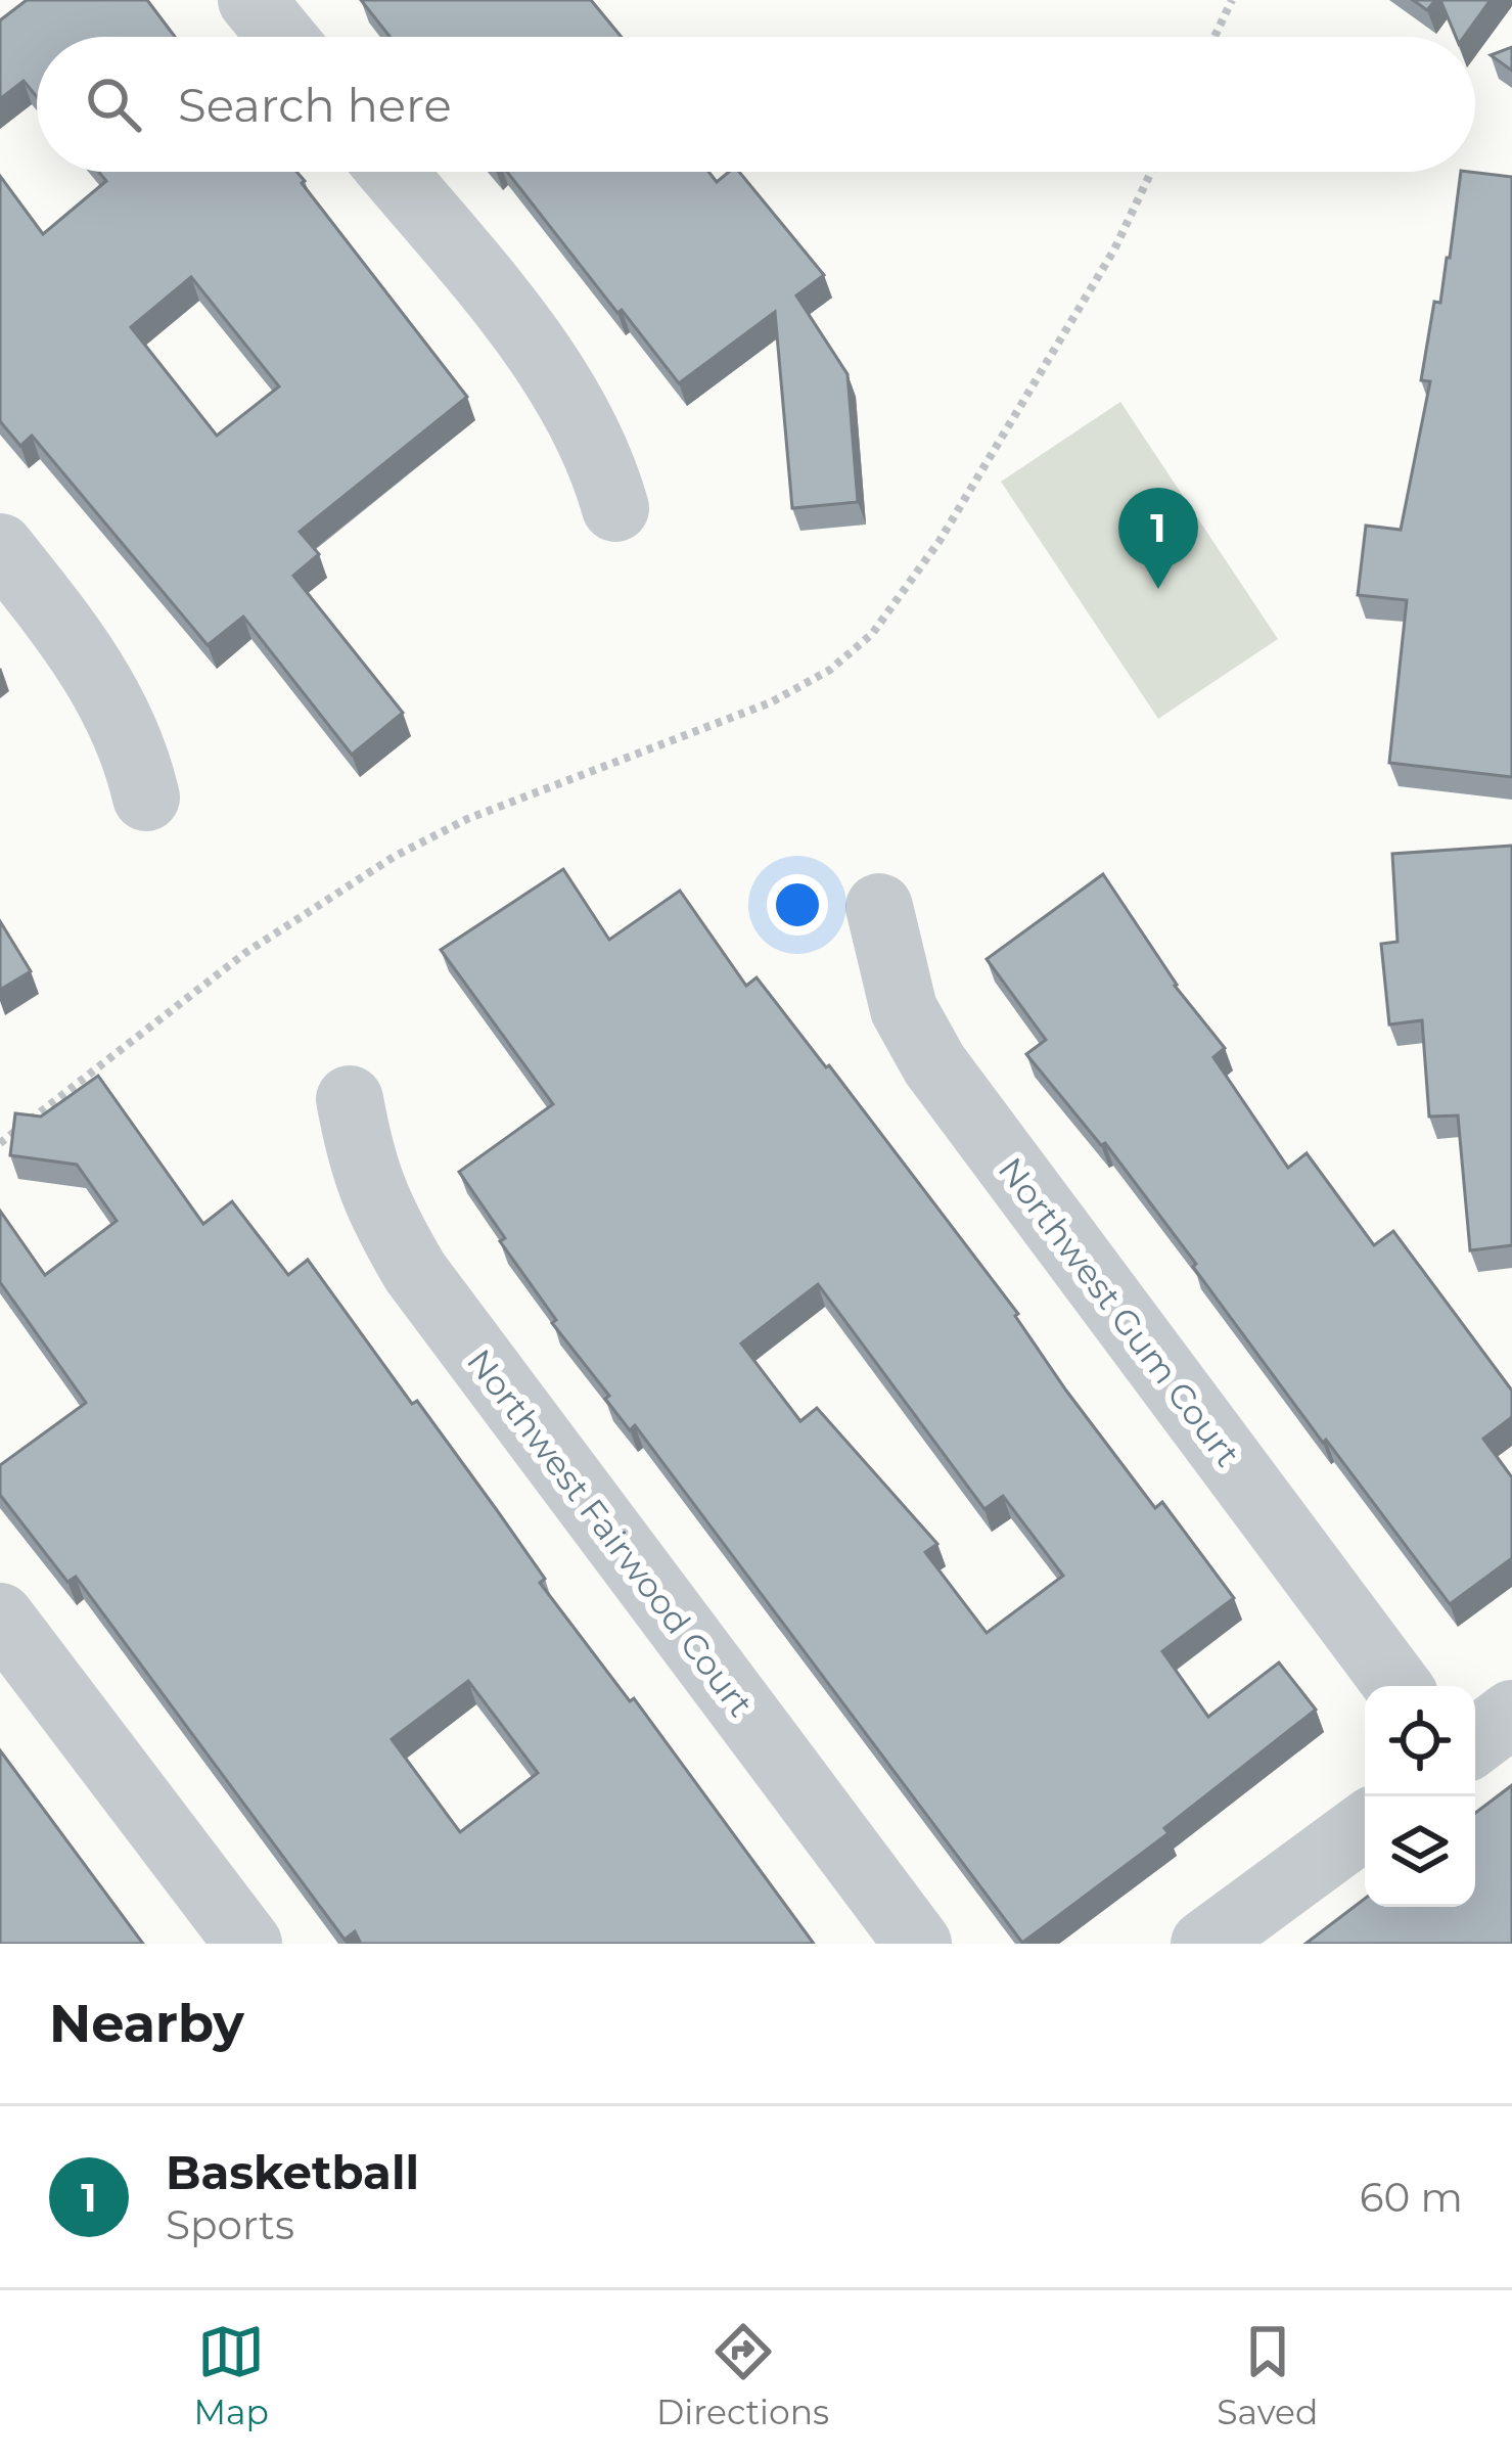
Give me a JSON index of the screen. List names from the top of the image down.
{
  "streets": {
    "lane": ["Northwest Gum Court", "Northwest Fairwood Court"]
  },
  "page": {
    "search": "Search here",
    "pins": "1",
    "heading": "Nearby",
    "list": [
      {
        "mark": "1",
        "name": "Basketball",
        "note": "Sports",
        "value": "60 m"
      }
    ],
    "nav": ["Map", "Directions", "Saved"]
  }
}
